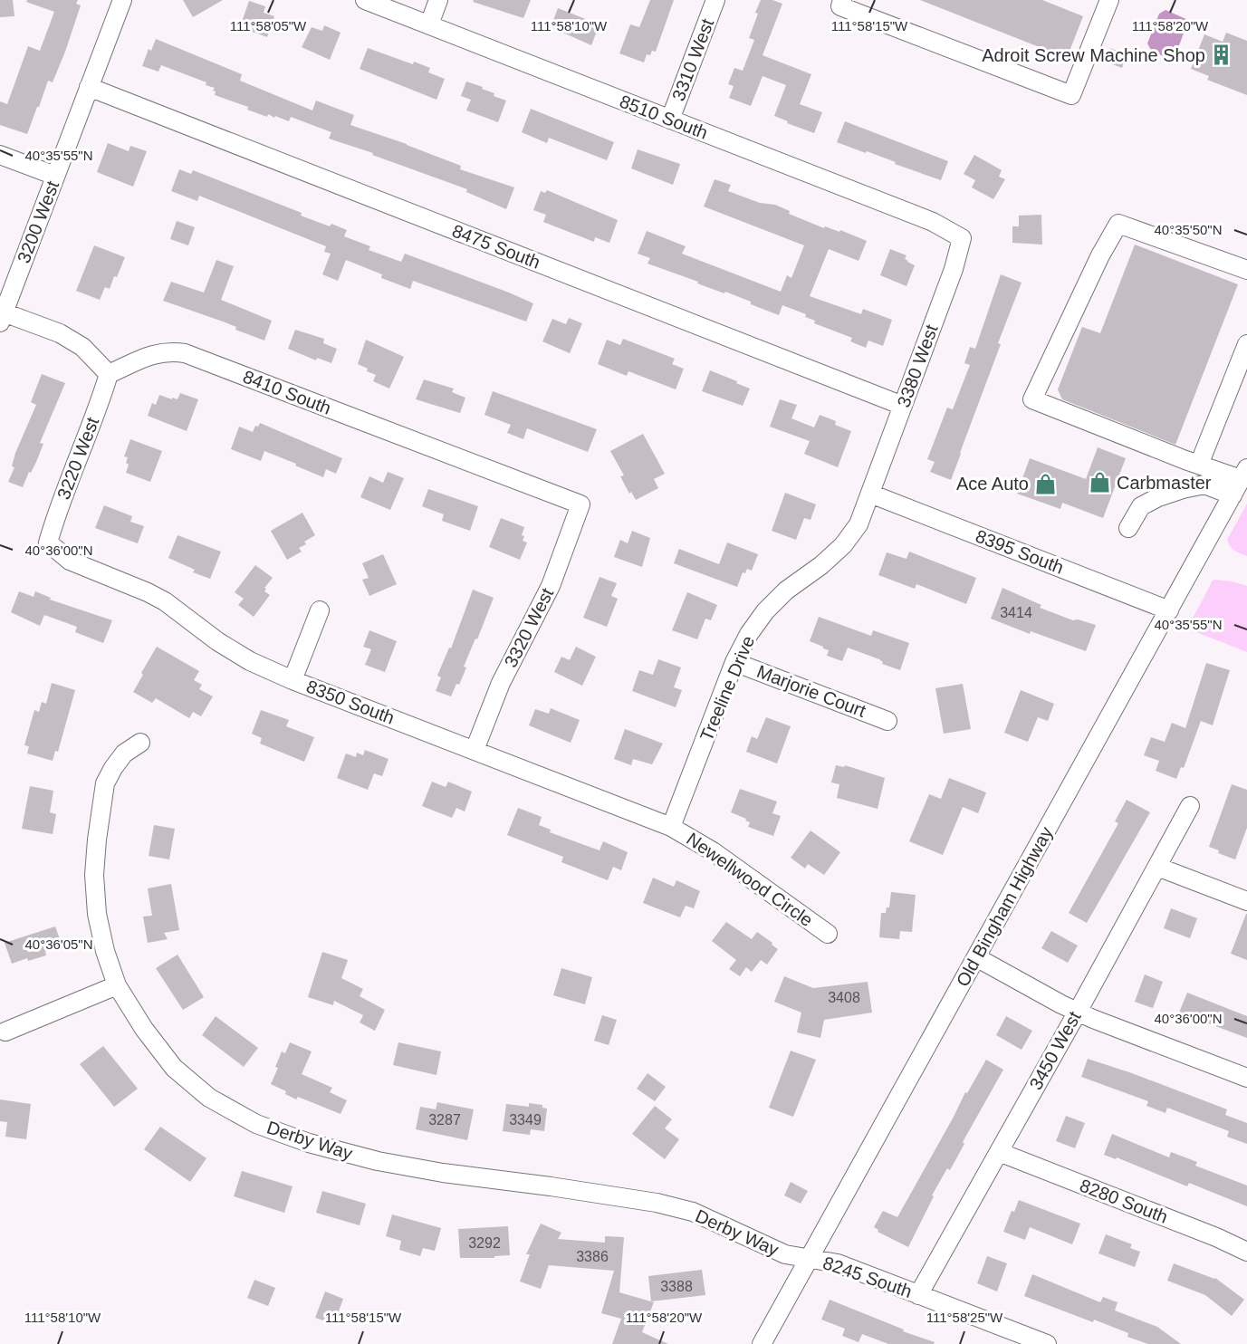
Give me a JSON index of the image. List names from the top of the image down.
{
  "streets": {
    "street": [
      "3310 West",
      "8510 South",
      "3200 West",
      "8475 South",
      "3380 West",
      "8410 South",
      "3220 West",
      "8395 South",
      "3320 West",
      "Treeline Drive",
      "Marjorie Court",
      "8350 South",
      "Newellwood Circle",
      "Old Bingham Highway",
      "3450 West",
      "Derby Way",
      "8280 South",
      "8245 South"
    ]
  },
  "crossings": [
    ["3310 West", "8510 South"],
    ["8510 South", "3380 West"],
    ["3200 West", "8475 South"],
    ["8475 South", "3380 West"],
    ["3380 West", "8395 South"],
    ["3380 West", "Treeline Drive"],
    ["8410 South", "3220 West"],
    ["8410 South", "3320 West"],
    ["3220 West", "8350 South"],
    ["8395 South", "Treeline Drive"],
    ["8395 South", "Old Bingham Highway"],
    ["3320 West", "8350 South"],
    ["Treeline Drive", "Marjorie Court"],
    ["Treeline Drive", "8350 South"],
    ["Treeline Drive", "Newellwood Circle"],
    ["8350 South", "Newellwood Circle"],
    ["Old Bingham Highway", "Derby Way"],
    ["Old Bingham Highway", "8245 South"],
    ["3450 West", "8280 South"],
    ["3450 West", "8245 South"],
    ["Derby Way", "8245 South"]
  ],
  "places": {
    "building": ["Adroit Screw Machine Shop"],
    "shop": ["Carbmaster", "Ace Auto"]
  },
  "house_numbers": [
    "3414",
    "3408",
    "3287",
    "3349",
    "3292",
    "3386",
    "3388"
  ],
  "coordinates": [
    "111°58'05\"W",
    "111°58'10\"W",
    "111°58'15\"W",
    "111°58'20\"W",
    "40°35'55\"N",
    "40°35'50\"N",
    "40°36'00\"N",
    "40°36'05\"N",
    "111°58'25\"W"
  ]
}
